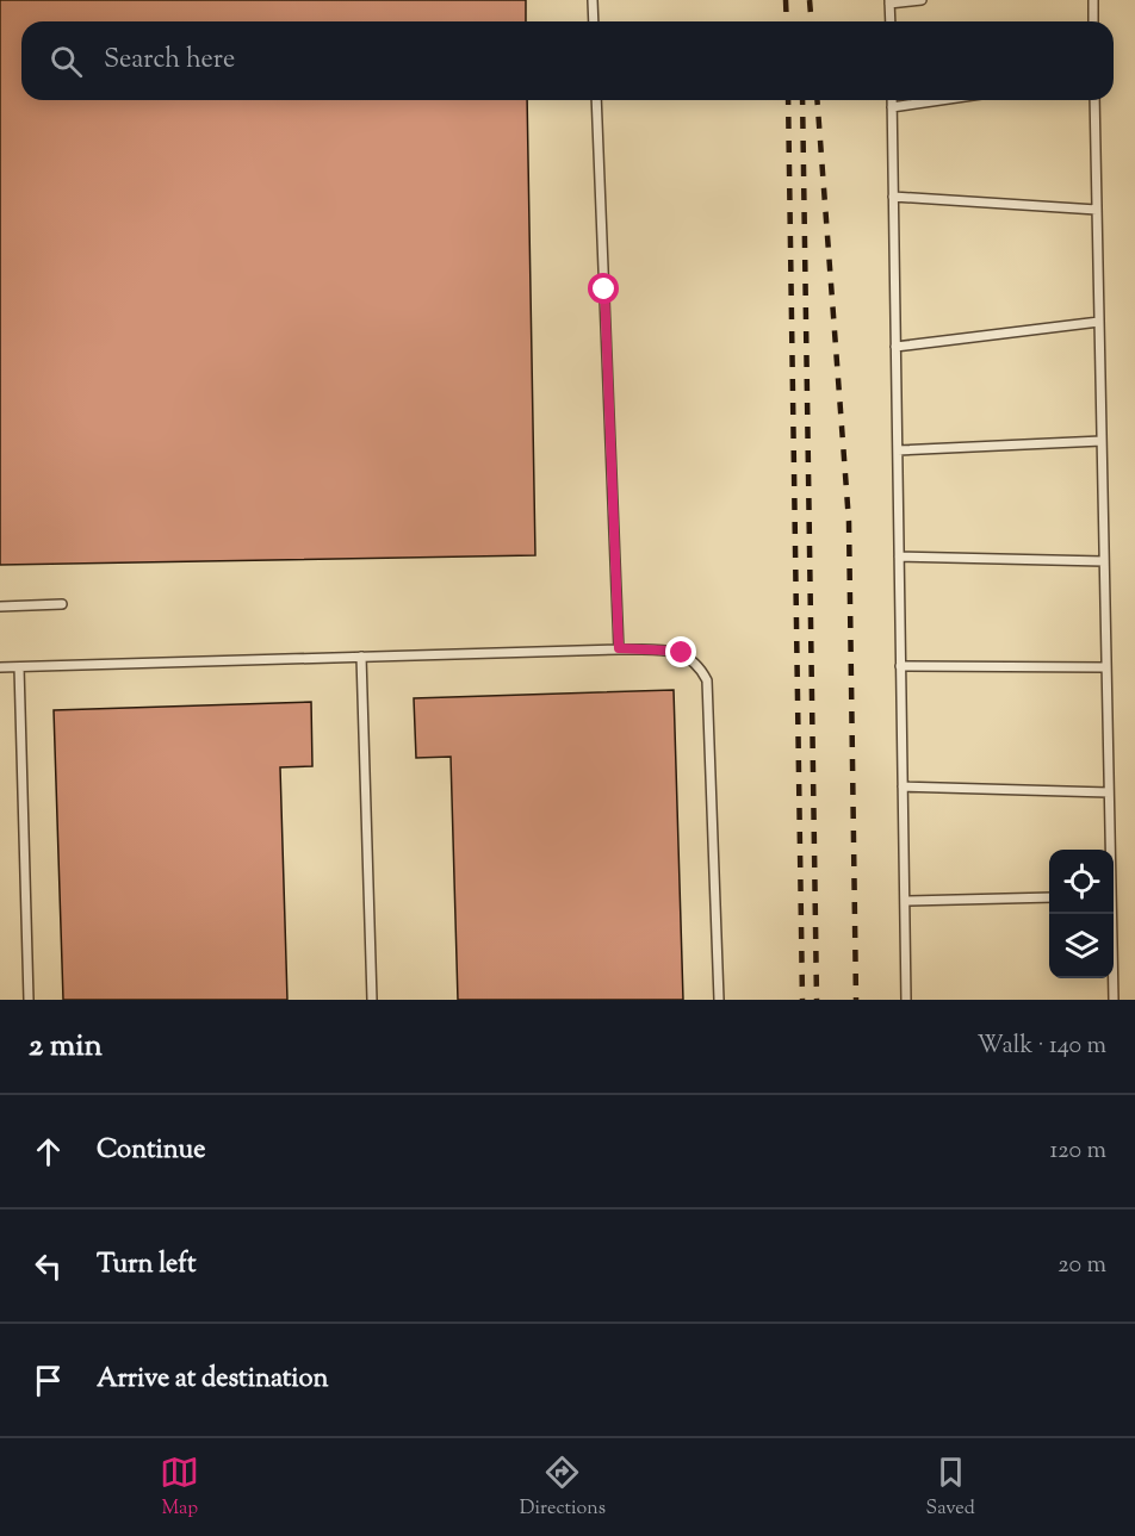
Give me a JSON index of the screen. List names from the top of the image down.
{
  "page": {
    "search": "Search here",
    "heading": ["2 min", "Walk · 140 m"],
    "list": [
      ["Continue", "120 m"],
      ["Turn left", "20 m"],
      "Arrive at destination"
    ],
    "nav": ["Map", "Directions", "Saved"]
  }
}
